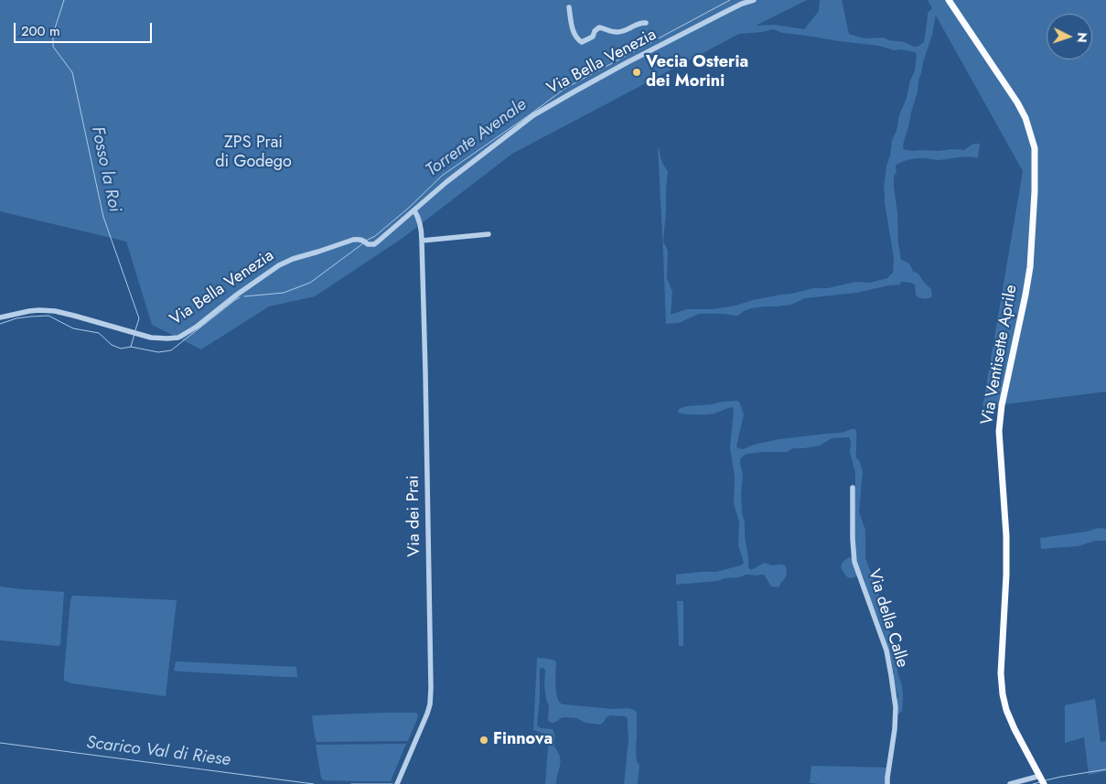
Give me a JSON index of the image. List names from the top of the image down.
{
  "streets": {
    "main road": ["Via Ventisette Aprile"],
    "street": ["Via Bella Venezia", "Via dei Prai", "Via della Calle"]
  },
  "crossings": [
    ["Via Bella Venezia", "Via dei Prai"]
  ],
  "water": ["Torrente Avenale", "Fosso la Roi", "Scarico Val di Riese"],
  "parks": ["ZPS Prai di Godego"],
  "places": ["Vecia Osteria dei Morini", "Finnova"],
  "scale_bar": "200 m",
  "north": "right"
}
